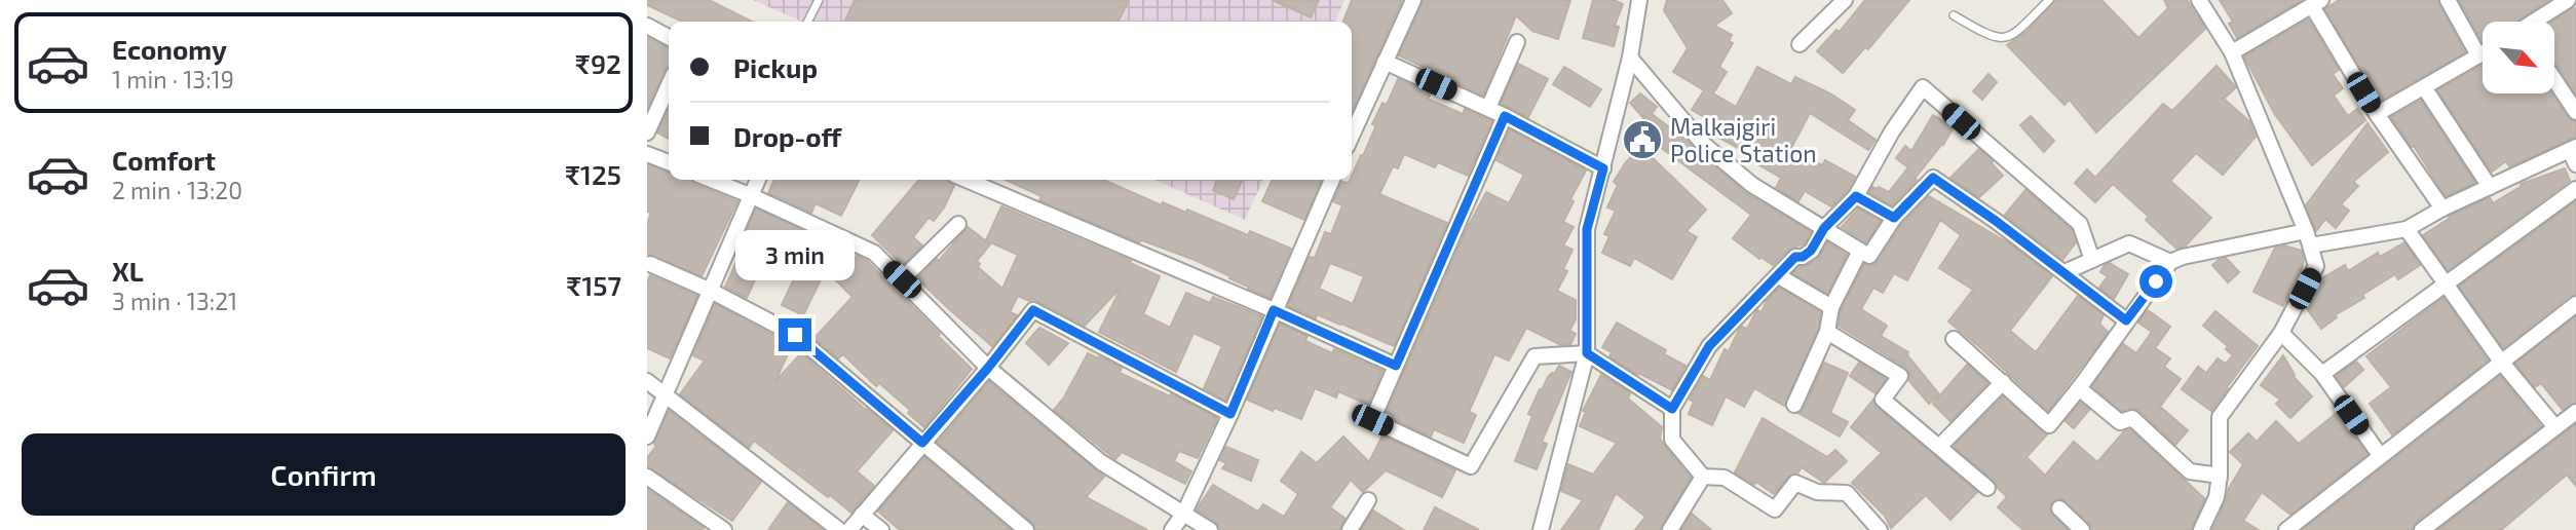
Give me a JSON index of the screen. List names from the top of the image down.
{
  "places": {
    "public building": ["Malkajgiri Police Station"]
  },
  "north": "bottom right",
  "page": {
    "list": [
      {
        "name": "Economy",
        "note": "1 min · 13:19",
        "value": "₹92"
      },
      {
        "name": "Comfort",
        "note": "2 min · 13:20",
        "value": "₹125"
      },
      {
        "name": "XL",
        "note": "3 min · 13:21",
        "value": "₹157"
      }
    ],
    "banner": ["Pickup", "Drop-off"],
    "bubble": "3 min",
    "buttons": "Confirm"
  }
}
